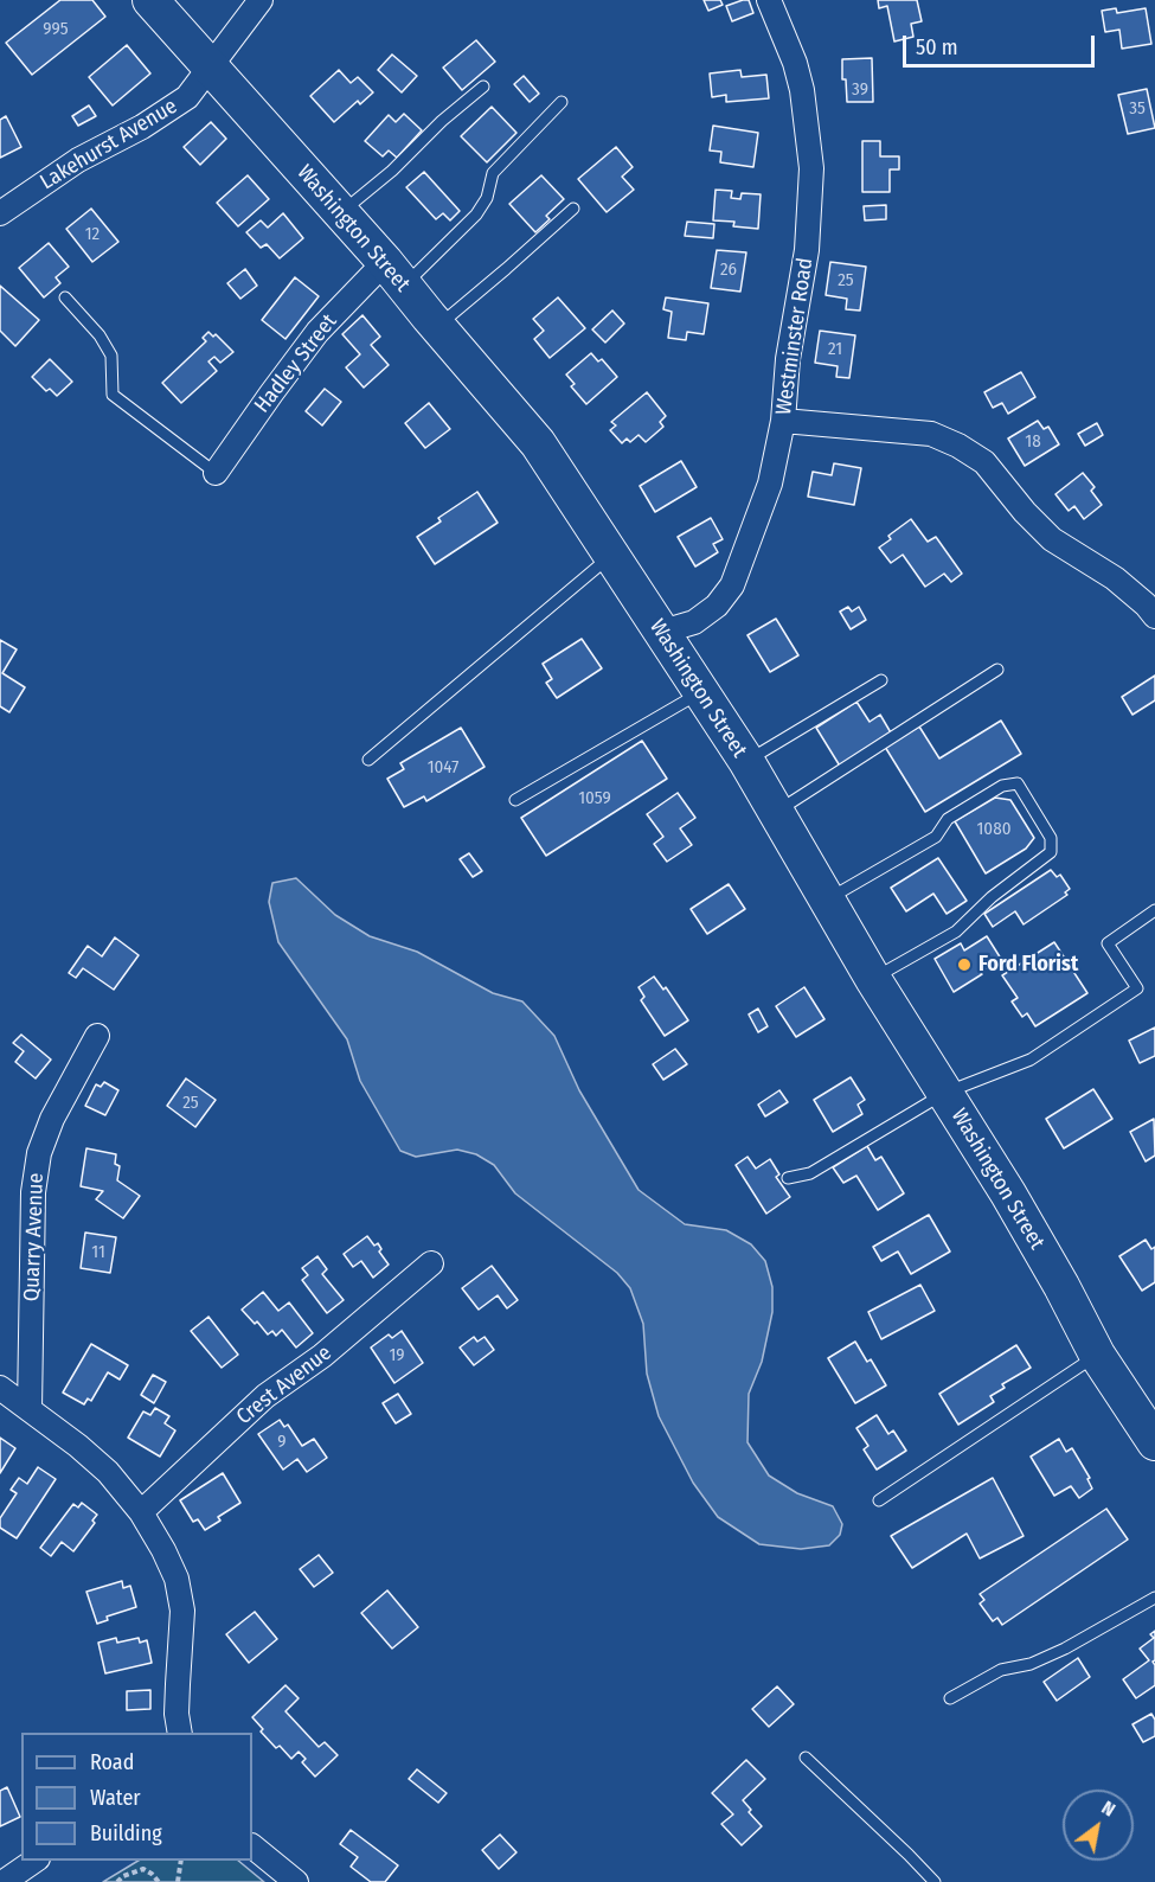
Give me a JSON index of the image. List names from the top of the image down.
{
  "streets": {
    "main road": ["Washington Street"],
    "street": [
      "Lakehurst Avenue",
      "Westminster Road",
      "Hadley Street",
      "Quarry Avenue",
      "Crest Avenue"
    ]
  },
  "crossings": [
    ["Lakehurst Avenue", "Washington Street"],
    ["Washington Street", "Westminster Road"],
    ["Washington Street", "Hadley Street"]
  ],
  "places": ["Ford Florist"],
  "house_numbers": [
    "995",
    "39",
    "35",
    "12",
    "26",
    "25",
    "21",
    "18",
    "1047",
    "1059",
    "1080",
    "25",
    "11",
    "19",
    "9"
  ],
  "legend": ["Road", "Water", "Building"],
  "scale_bar": "50 m",
  "north": "top right"
}
